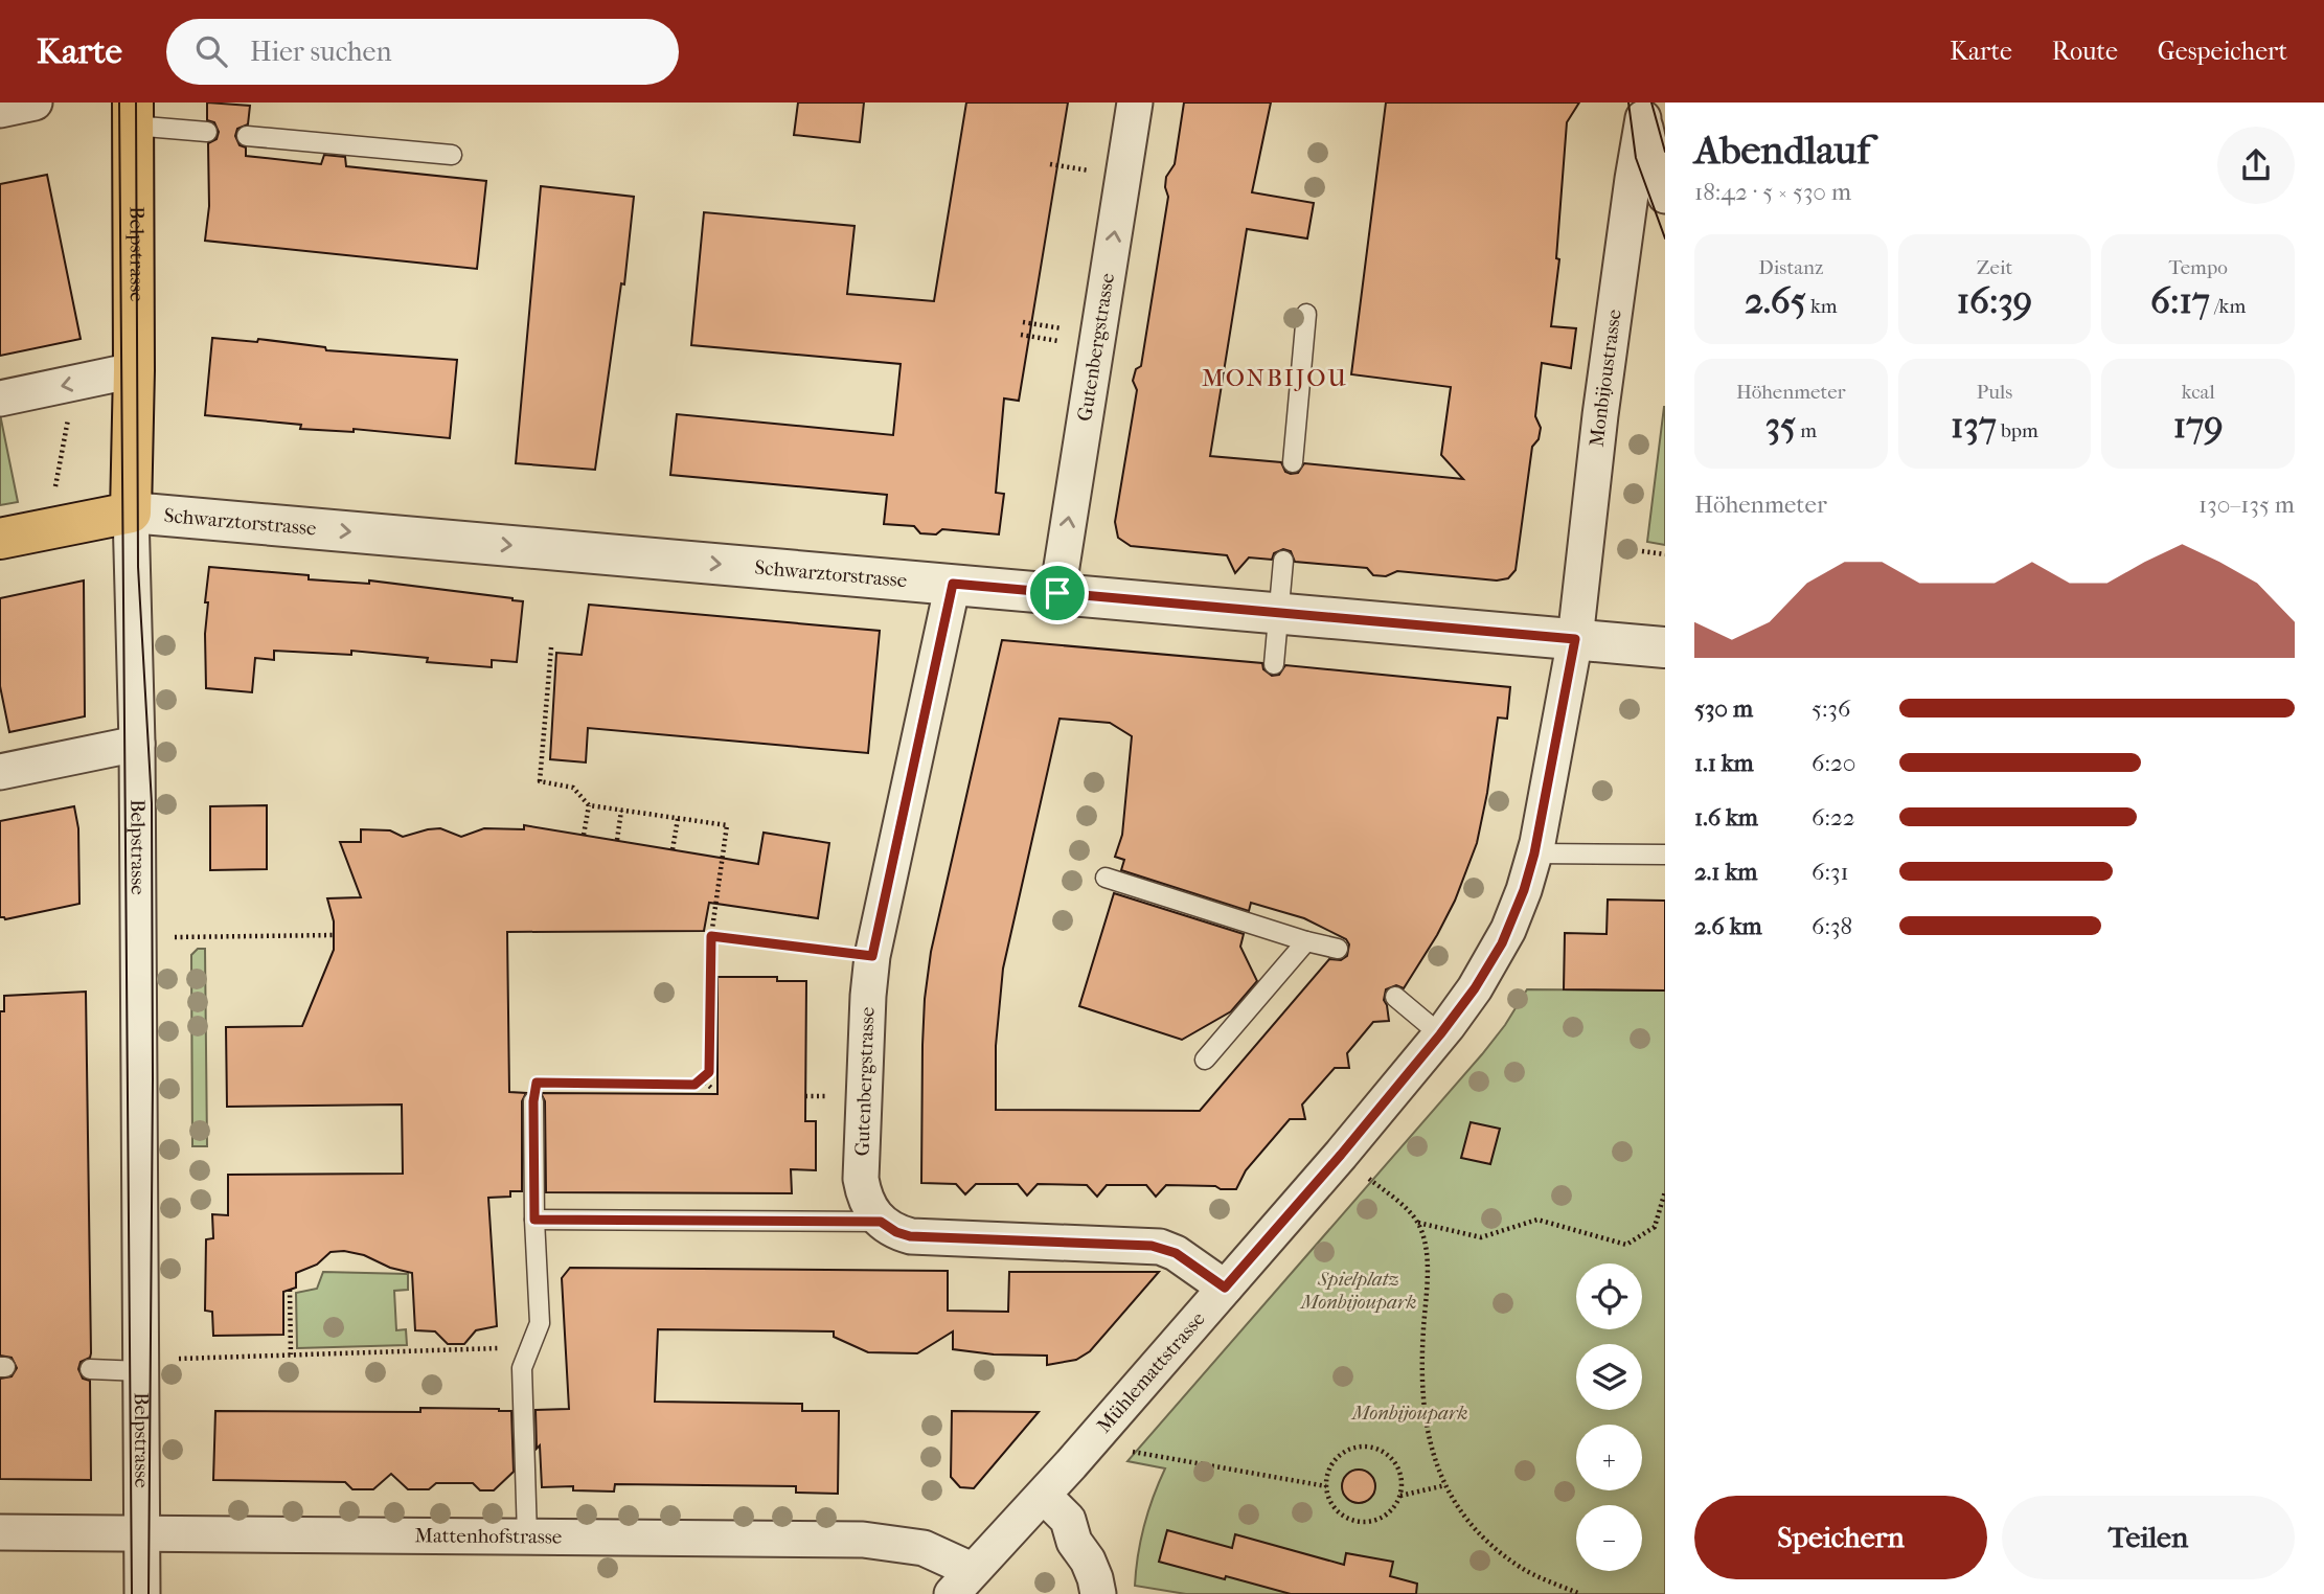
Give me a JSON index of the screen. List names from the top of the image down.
{
  "streets": {
    "main road": ["Belpstrasse", "Schwarztorstrasse"],
    "street": [
      "Gutenbergstrasse",
      "Monbijoustrasse",
      "Mühlemattstrasse",
      "Mattenhofstrasse"
    ]
  },
  "crossings": [
    ["Belpstrasse", "Schwarztorstrasse"],
    ["Belpstrasse", "Mattenhofstrasse"],
    ["Gutenbergstrasse", "Schwarztorstrasse"],
    ["Monbijoustrasse", "Schwarztorstrasse"],
    ["Monbijoustrasse", "Mühlemattstrasse"],
    ["Schwarztorstrasse", "Mühlemattstrasse"],
    ["Mühlemattstrasse", "Mattenhofstrasse"]
  ],
  "one_way": ["Gutenbergstrasse", "Schwarztorstrasse"],
  "districts": ["MONBIJOU"],
  "parks": ["Spielplatz Monbijoupark", "Monbijoupark"],
  "page": {
    "header": "Karte",
    "search": "Hier suchen",
    "nav": ["Karte", "Route", "Gespeichert"],
    "heading": ["Abendlauf", "18:42 · 5 × 530 m"],
    "stats": [
      ["Distanz", "2.65 km"],
      ["Zeit", "16:39"],
      ["Tempo", "6:17 /km"],
      ["Höhenmeter", "35 m"],
      ["Puls", "137 bpm"],
      ["kcal", "179"]
    ],
    "chart": ["Höhenmeter", "130–135 m"],
    "list": [
      {
        "name": "530 m",
        "note": "5:36"
      },
      {
        "name": "1.1 km",
        "note": "6:20"
      },
      {
        "name": "1.6 km",
        "note": "6:22"
      },
      {
        "name": "2.1 km",
        "note": "6:31"
      },
      {
        "name": "2.6 km",
        "note": "6:38"
      }
    ],
    "map_buttons": ["+", "−"],
    "buttons": ["Speichern", "Teilen"]
  }
}
